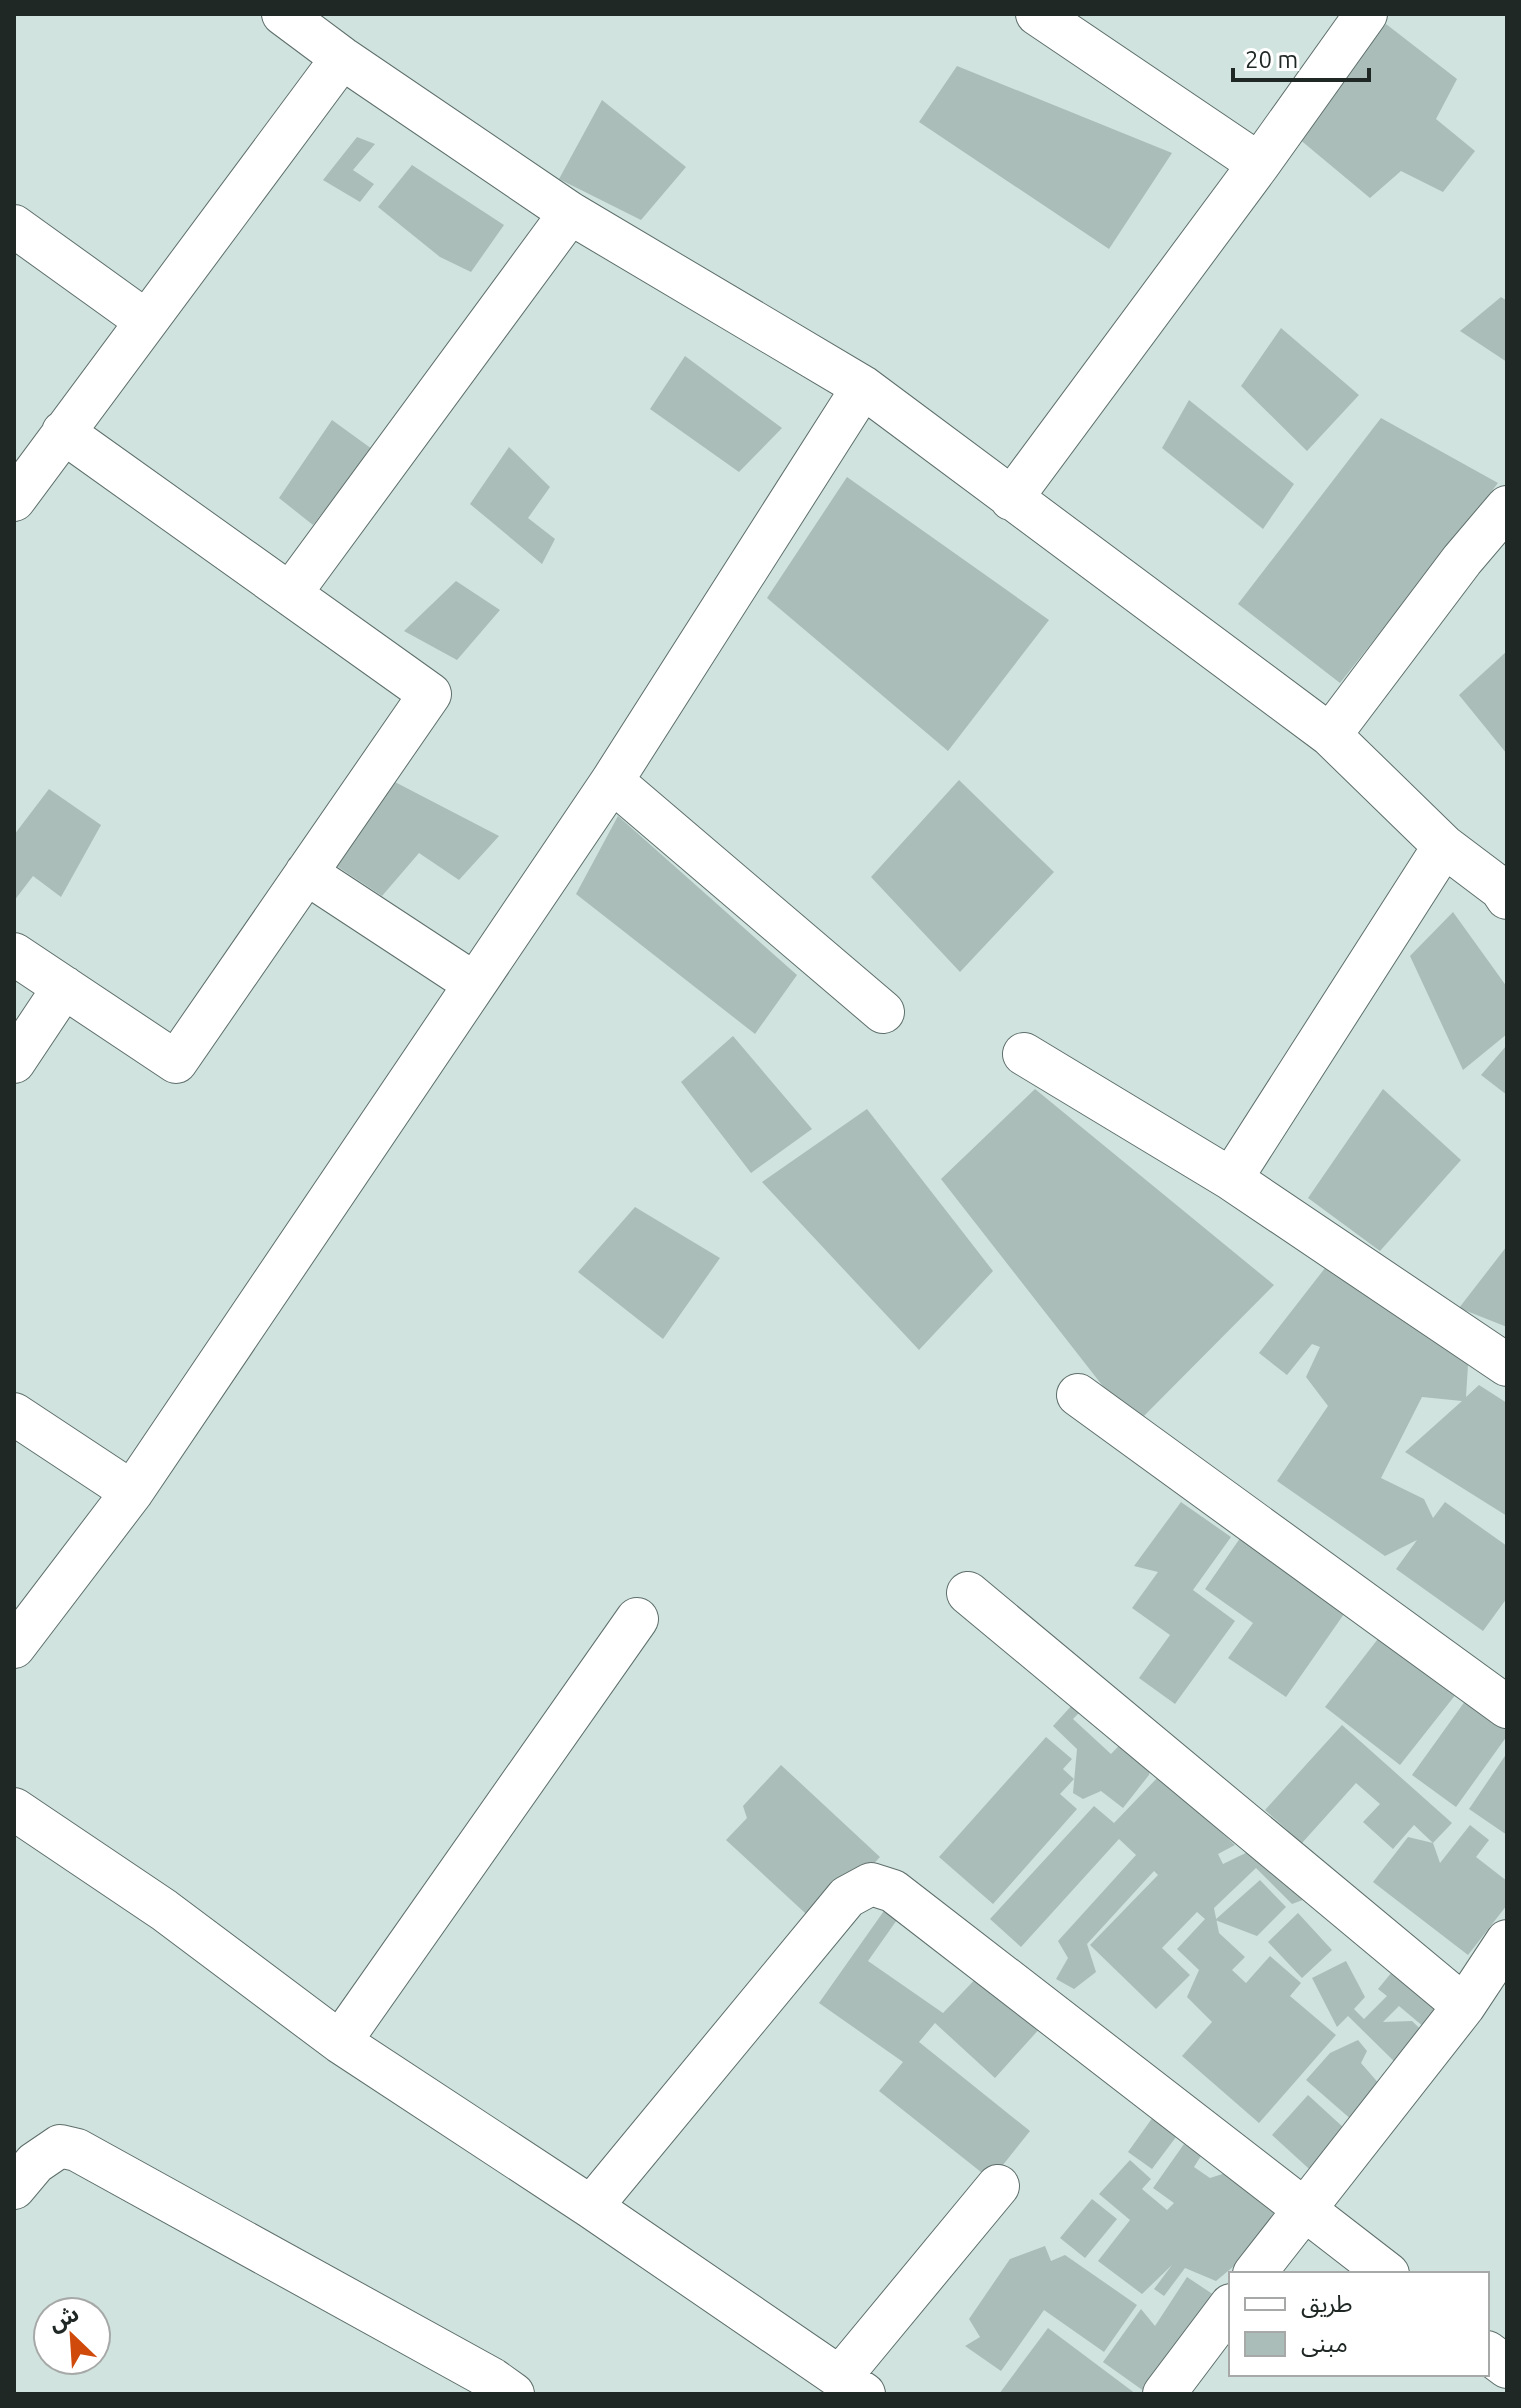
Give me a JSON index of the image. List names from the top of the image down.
{
  "legend": ["طريق", "مبنى"],
  "scale_bar": "20 m",
  "north": "top left"
}
